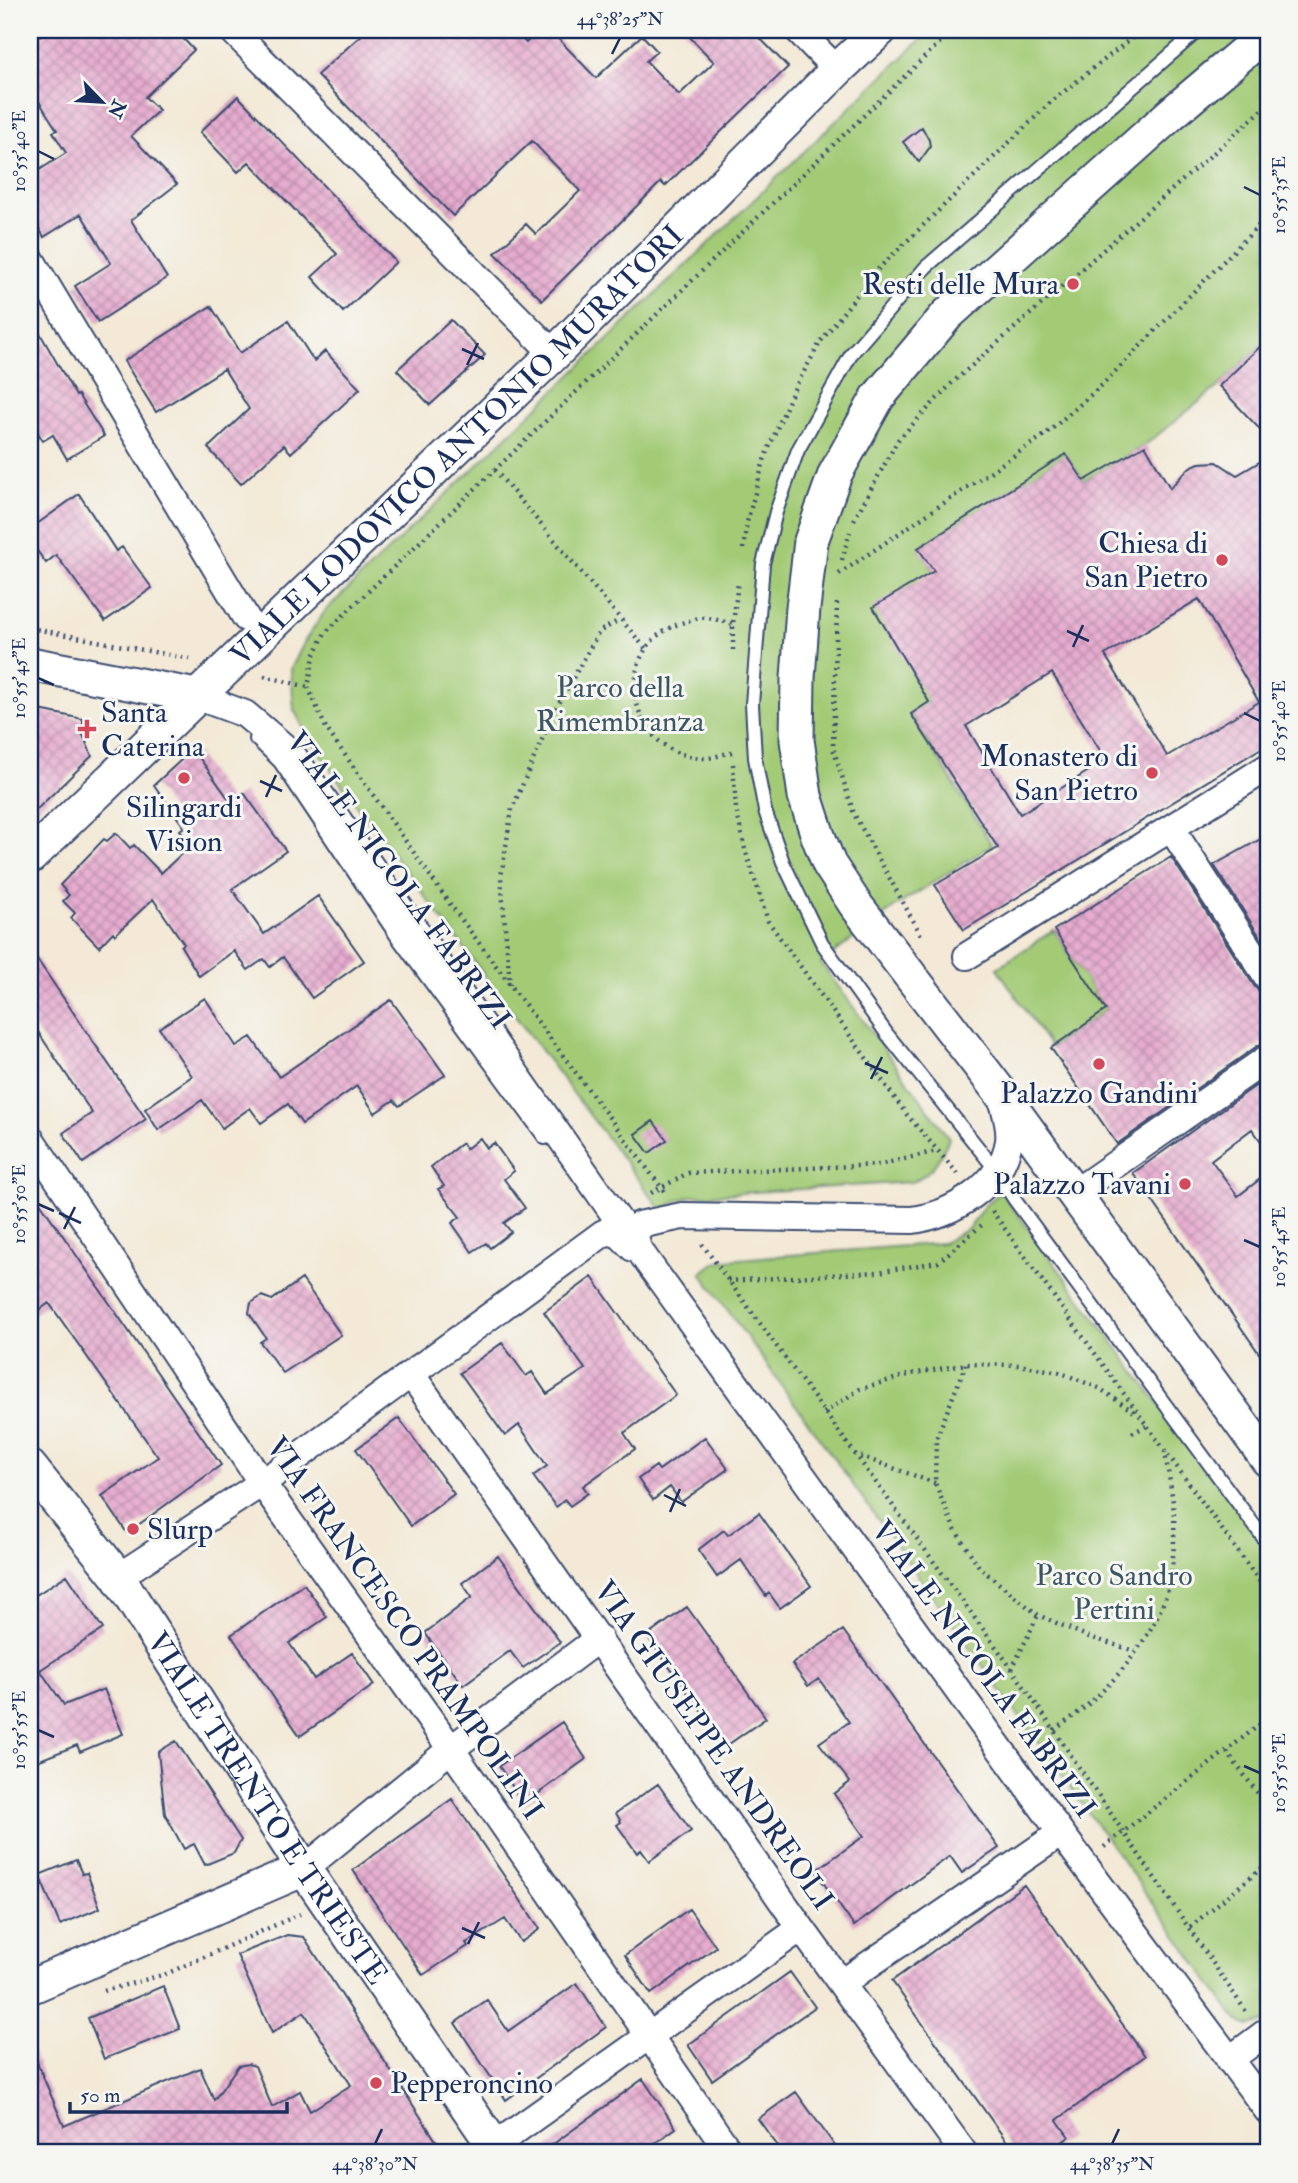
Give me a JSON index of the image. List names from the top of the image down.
{
  "streets": {
    "street": [
      "VIALE LODOVICO ANTONIO MURATORI",
      "VIALE NICOLA FABRIZI",
      "VIA FRANCESCO PRAMPOLINI",
      "VIA GIUSEPPE ANDREOLI",
      "VIALE TRENTO E TRIESTE"
    ]
  },
  "crossings": [
    ["VIALE LODOVICO ANTONIO MURATORI", "VIALE NICOLA FABRIZI"]
  ],
  "parks": ["Parco della Rimembranza", "Parco Sandro Pertini"],
  "places": {
    "other": [
      "Resti delle Mura",
      "Chiesa di San Pietro",
      "Monastero di San Pietro",
      "Silingardi Vision",
      "Palazzo Gandini",
      "Palazzo Tavani",
      "Slurp",
      "Pepperoncino"
    ],
    "health": ["Santa Caterina"]
  },
  "scale_bar": "50 m",
  "north": "bottom right",
  "coordinates": [
    "44°38'25\"N",
    "10°55'40\"E",
    "10°55'35\"E",
    "10°55'45\"E",
    "10°55'50\"E",
    "10°55'55\"E",
    "44°38'30\"N",
    "44°38'35\"N"
  ]
}
